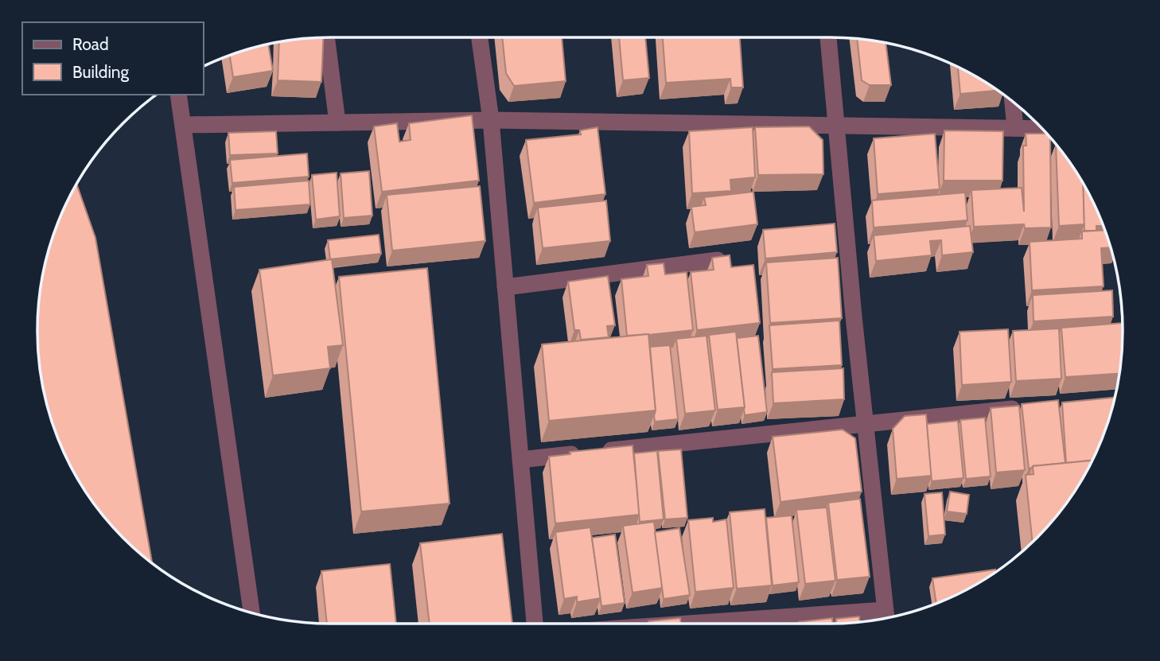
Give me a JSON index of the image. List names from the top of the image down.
{
  "legend": ["Road", "Building"]
}
